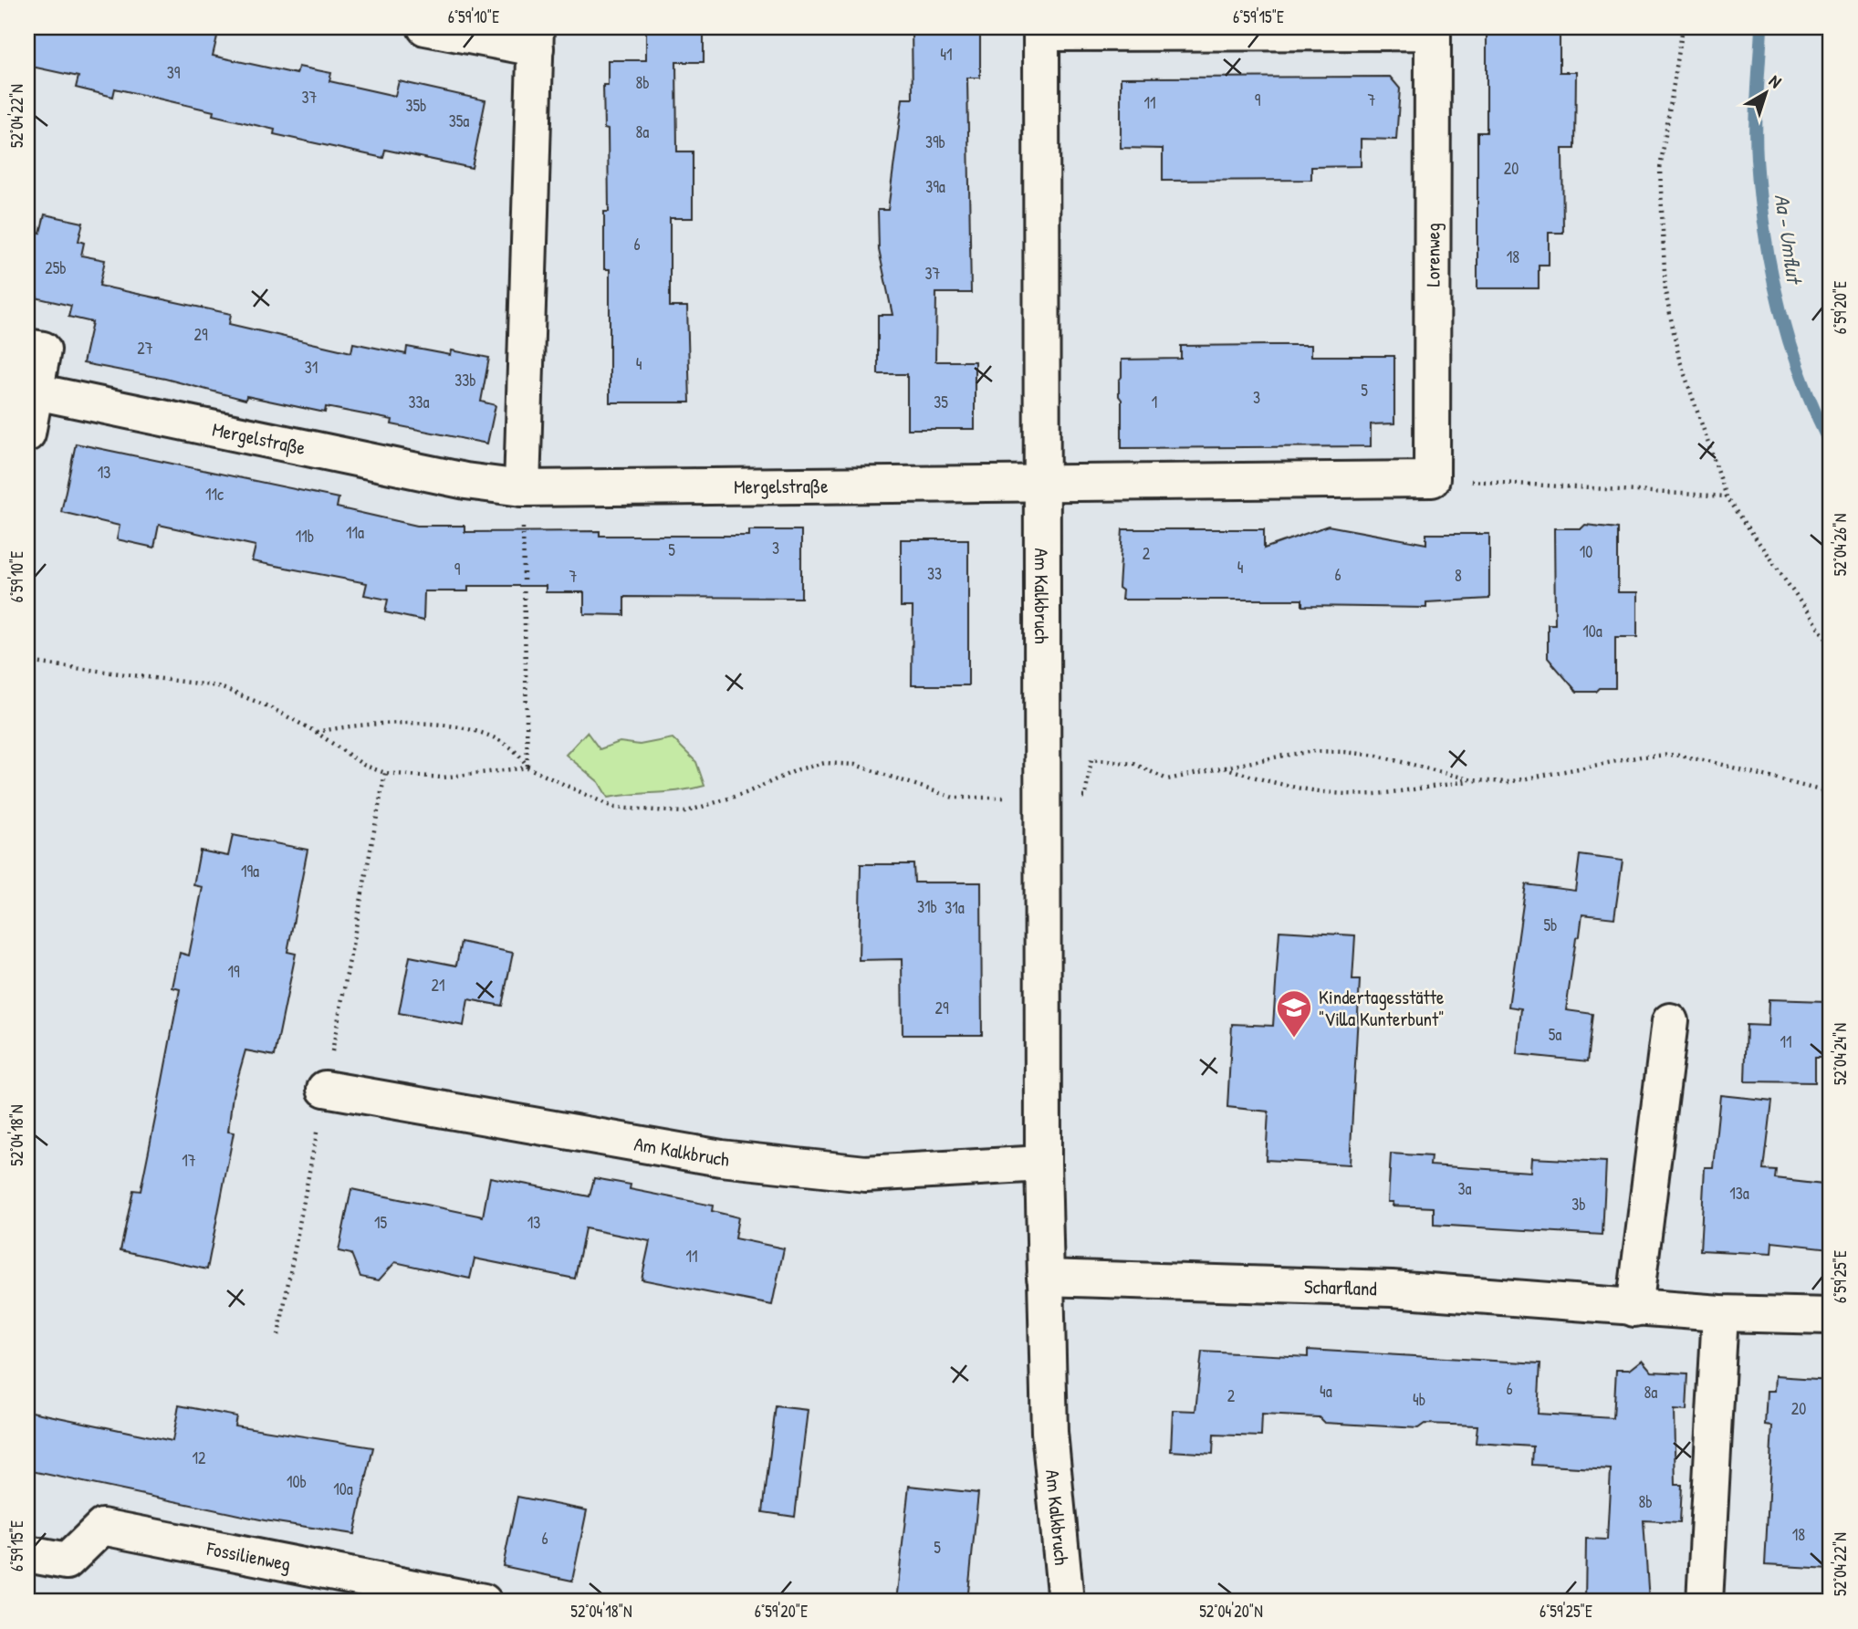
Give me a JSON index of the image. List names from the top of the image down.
{
  "streets": {
    "street": [
      "Lorenweg",
      "Mergelstraße",
      "Am Kalkbruch",
      "Scharfland",
      "Fossilienweg"
    ]
  },
  "crossings": [
    ["Lorenweg", "Am Kalkbruch"],
    ["Mergelstraße", "Am Kalkbruch"],
    ["Am Kalkbruch", "Scharfland"]
  ],
  "water": ["Aa - Umflut"],
  "places": {
    "school or university": ["Kindertagesstätte \"Villa Kunterbunt\""]
  },
  "house_numbers": [
    "41",
    "39",
    "8b",
    "37",
    "9",
    "7",
    "11",
    "35b",
    "35a",
    "8a",
    "39b",
    "20",
    "39a",
    "6",
    "18",
    "25b",
    "37",
    "29",
    "27",
    "4",
    "31",
    "33b",
    "5",
    "3",
    "33a",
    "35",
    "1",
    "13",
    "11c",
    "11a",
    "11b",
    "3",
    "5",
    "10",
    "2",
    "4",
    "9",
    "33",
    "6",
    "8",
    "7",
    "10a",
    "19a",
    "31b",
    "31a",
    "5b",
    "19",
    "21",
    "29",
    "5a",
    "11",
    "17",
    "3a",
    "13a",
    "3b",
    "15",
    "13",
    "11",
    "6",
    "4a",
    "8a",
    "2",
    "4b",
    "20",
    "12",
    "10b",
    "10a",
    "8b",
    "18",
    "6",
    "5"
  ],
  "north": "top right",
  "coordinates": [
    "6°59'10\"E",
    "6°59'15\"E",
    "52°04'22\"N",
    "6°59'20\"E",
    "52°04'26\"N",
    "52°04'24\"N",
    "52°04'18\"N",
    "6°59'25\"E",
    "52°04'20\"N"
  ]
}
